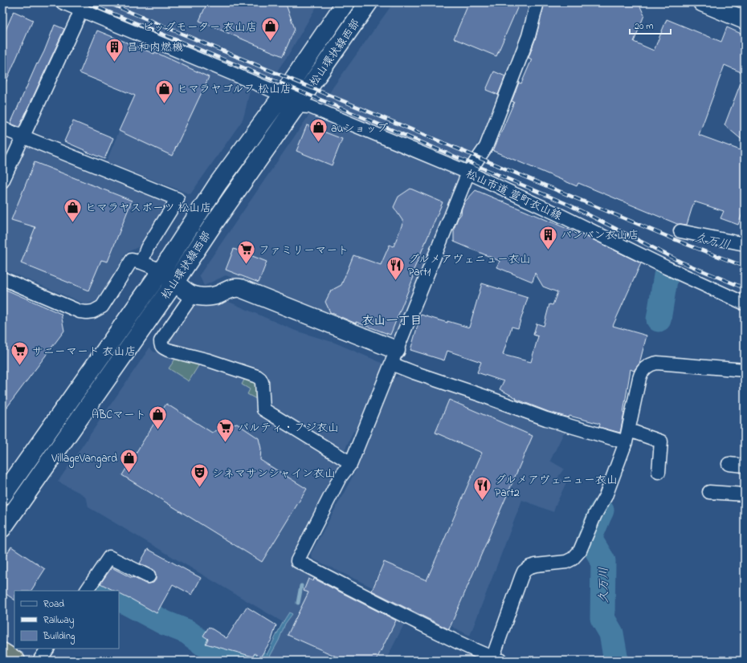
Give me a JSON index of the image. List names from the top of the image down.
{
  "streets": {
    "street": ["松山環状線西部", "松山市道 萱町衣山線"]
  },
  "crossings": [
    ["松山環状線西部", "松山市道 萱町衣山線"]
  ],
  "districts": ["衣山一丁目"],
  "water": ["久万川"],
  "places": {
    "shop": [
      "ビッグモーター 衣山店",
      "ヒマラヤゴルフ 松山店",
      "auショップ",
      "ヒマラヤスポーツ 松山店",
      "ABCマート",
      "VillageVangard"
    ],
    "building": ["昌和内燃機", "バンバン衣山店"],
    "supermarket": ["ファミリーマート", "サニーマート 衣山店", "パルティ・フジ衣山"],
    "restaurant": ["グルメアヴェニュー衣山 Part1", "グルメアヴェニュー衣山 Part2"],
    "theatre": ["シネマサンシャイン衣山"]
  },
  "legend": ["Road", "Railway", "Building"],
  "scale_bar": "20 m"
}
